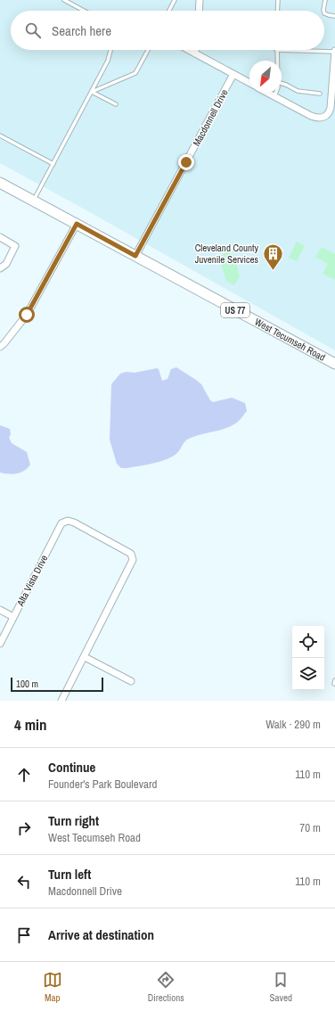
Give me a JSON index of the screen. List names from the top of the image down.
{
  "streets": {
    "main road": ["US 77", "West Tecumseh Road"],
    "street": ["Macdonnell Drive", "Alta Vista Drive"]
  },
  "crossings": [
    ["Macdonnell Drive", "West Tecumseh Road"]
  ],
  "places": {
    "building": ["Cleveland County Juvenile Services"]
  },
  "scale_bar": "100 m",
  "north": "bottom left",
  "page": {
    "search": "Search here",
    "scale": "100 m",
    "heading": ["4 min", "Walk · 290 m"],
    "list": [
      ["Continue", "Founder's Park Boulevard", "110 m"],
      ["Turn right", "West Tecumseh Road", "70 m"],
      ["Turn left", "Macdonnell Drive", "110 m"],
      "Arrive at destination"
    ],
    "nav": ["Map", "Directions", "Saved"]
  }
}
